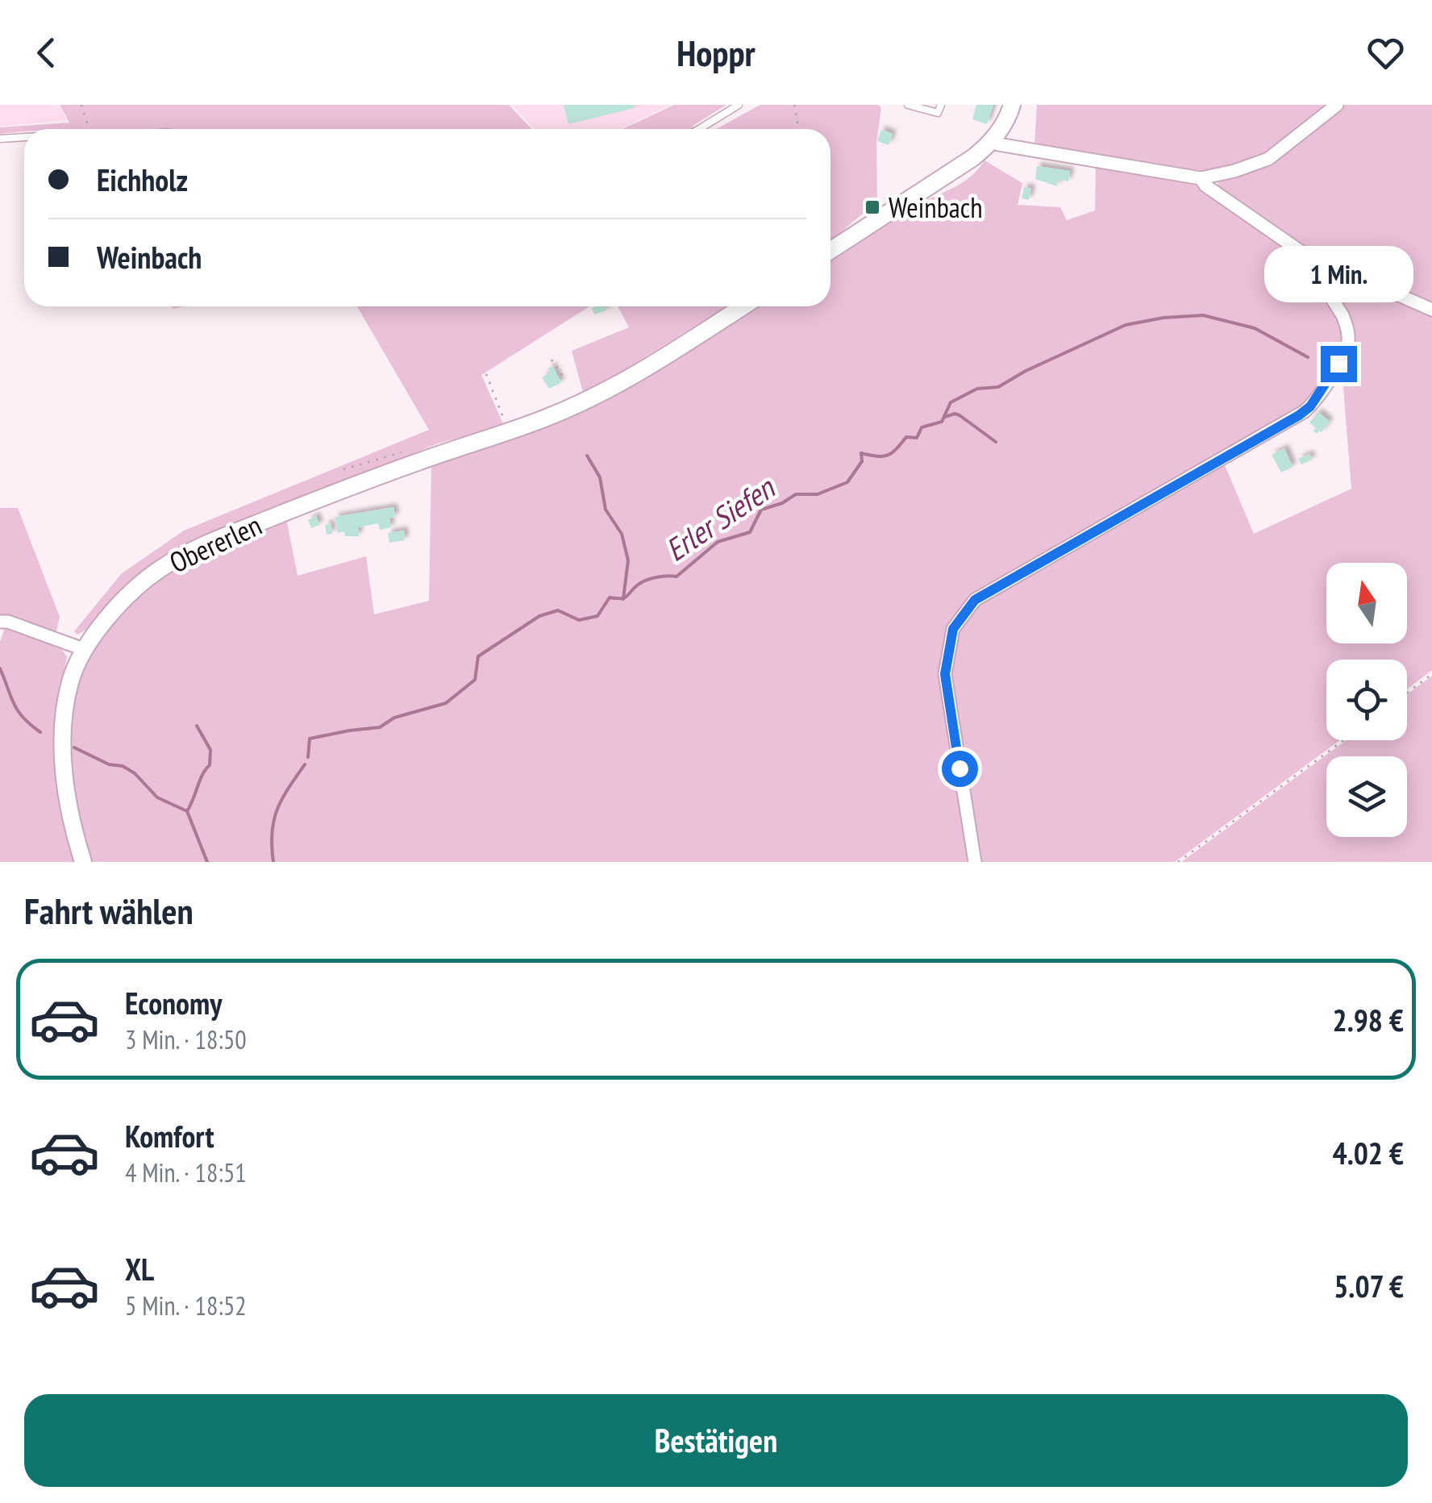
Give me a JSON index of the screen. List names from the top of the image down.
{
  "streets": {
    "main road": ["Obererlen"]
  },
  "water": ["Erler Siefen"],
  "places": {
    "transit": ["Weinbach"]
  },
  "north": "top",
  "page": {
    "header": "Hoppr",
    "banner": ["Eichholz", "Weinbach"],
    "bubble": "1 Min.",
    "heading": "Fahrt wählen",
    "list": [
      {
        "name": "Economy",
        "note": "3 Min. · 18:50",
        "value": "2.98 €"
      },
      {
        "name": "Komfort",
        "note": "4 Min. · 18:51",
        "value": "4.02 €"
      },
      {
        "name": "XL",
        "note": "5 Min. · 18:52",
        "value": "5.07 €"
      }
    ],
    "buttons": "Bestätigen"
  }
}
